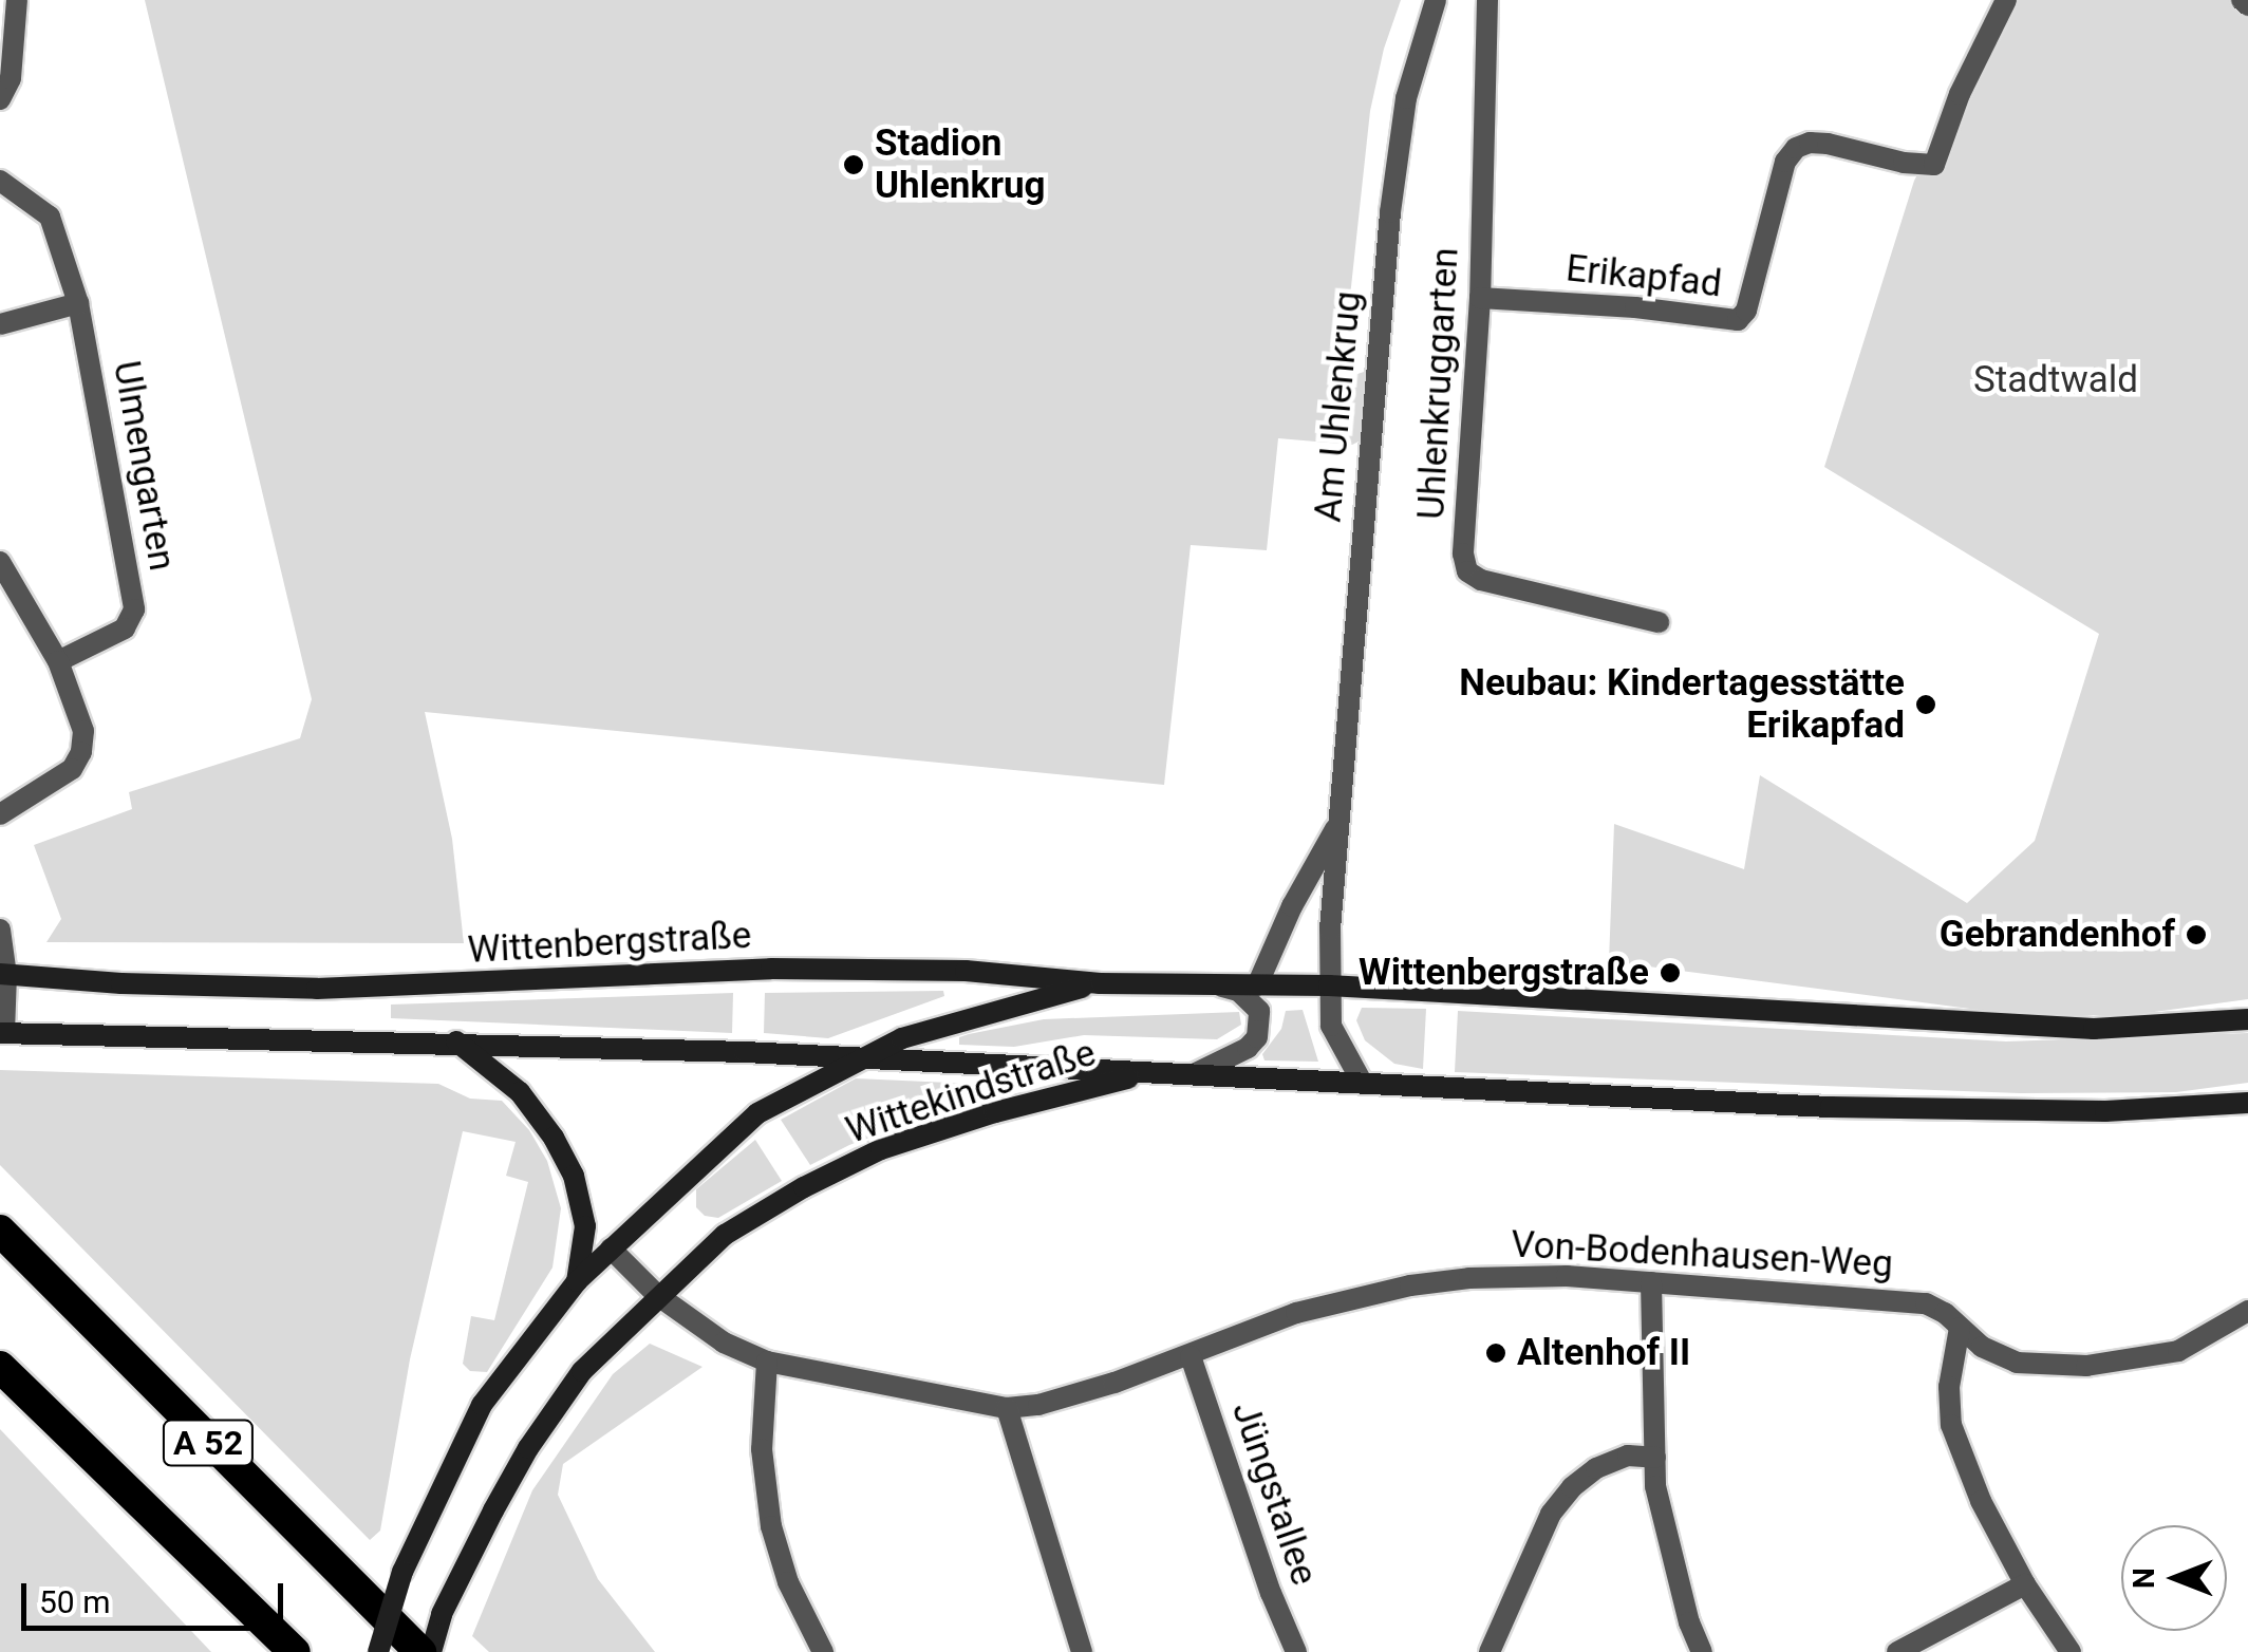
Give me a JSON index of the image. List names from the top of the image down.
{
  "streets": {
    "highway": ["A 52"],
    "main road": ["Wittenbergstraße", "Wittekindstraße"],
    "street": [
      "Erikapfad",
      "Uhlenkruggarten",
      "Am Uhlenkrug",
      "Ulmengarten",
      "Von-Bodenhausen-Weg",
      "Jüngstallee"
    ]
  },
  "crossings": [
    ["Erikapfad", "Uhlenkruggarten"],
    ["Am Uhlenkrug", "Wittenbergstraße"],
    ["Wittenbergstraße", "Wittekindstraße"],
    ["Wittekindstraße", "Von-Bodenhausen-Weg"],
    ["Von-Bodenhausen-Weg", "Jüngstallee"]
  ],
  "parks": ["Stadtwald"],
  "places": [
    "Stadion Uhlenkrug",
    "Neubau: Kindertagesstätte Erikapfad",
    "Gebrandenhof",
    "Wittenbergstraße",
    "Altenhof II"
  ],
  "scale_bar": "50 m",
  "north": "left"
}
